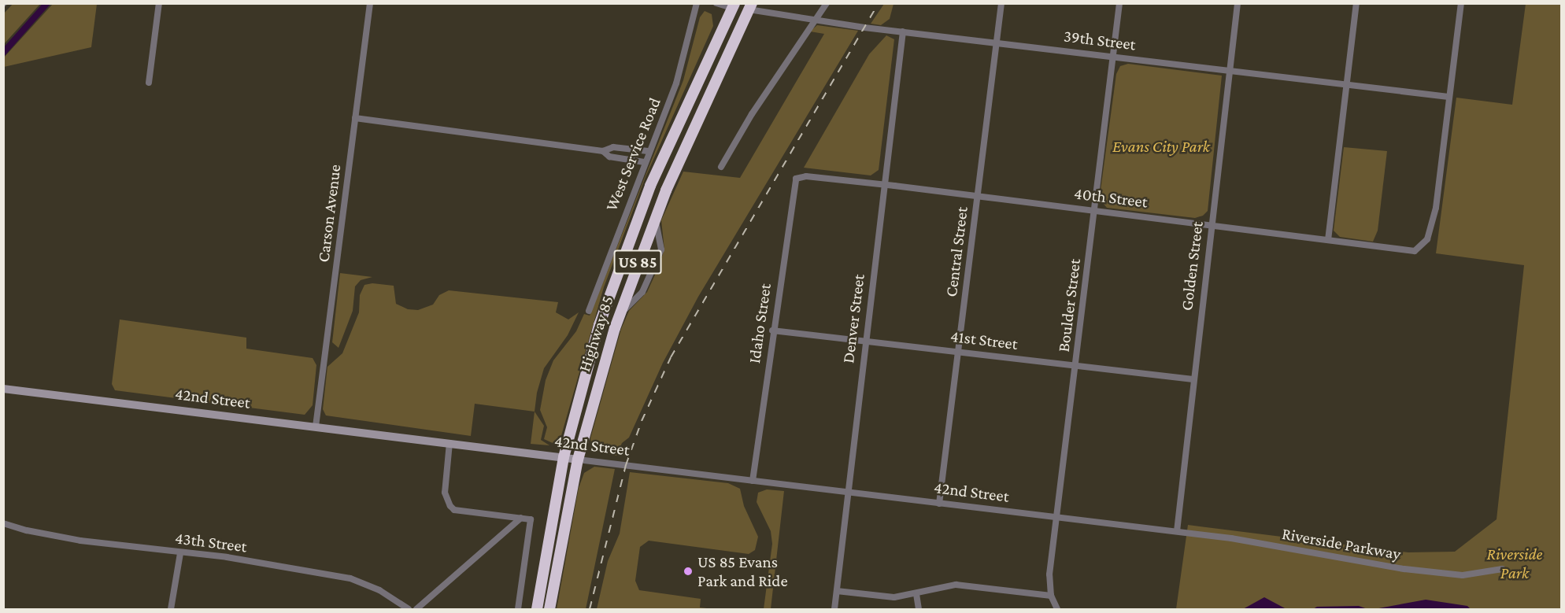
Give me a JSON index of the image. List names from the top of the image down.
{
  "streets": {
    "highway": ["US 85", "Highway 85"],
    "main road": ["42nd Street"],
    "street": [
      "39th Street",
      "West Service Road",
      "40th Street",
      "Carson Avenue",
      "Central Street",
      "Golden Street",
      "Boulder Street",
      "Denver Street",
      "Idaho Street",
      "41st Street",
      "43th Street",
      "Riverside Parkway"
    ]
  },
  "crossings": [
    ["39th Street", "40th Street"],
    ["39th Street", "Central Street"],
    ["39th Street", "Golden Street"],
    ["39th Street", "Boulder Street"],
    ["39th Street", "Denver Street"],
    ["39th Street", "Highway 85"],
    ["40th Street", "Central Street"],
    ["40th Street", "Golden Street"],
    ["40th Street", "Boulder Street"],
    ["40th Street", "Denver Street"],
    ["40th Street", "Idaho Street"],
    ["Carson Avenue", "42nd Street"],
    ["Central Street", "41st Street"],
    ["Central Street", "42nd Street"],
    ["Golden Street", "41st Street"],
    ["Golden Street", "42nd Street"],
    ["Golden Street", "Riverside Parkway"],
    ["Boulder Street", "41st Street"],
    ["Boulder Street", "42nd Street"],
    ["Denver Street", "41st Street"],
    ["Denver Street", "42nd Street"],
    ["Idaho Street", "41st Street"],
    ["Idaho Street", "42nd Street"],
    ["Highway 85", "42nd Street"],
    ["42nd Street", "Riverside Parkway"]
  ],
  "parks": ["Evans City Park", "Riverside Park"],
  "places": ["US 85 Evans Park and Ride"]
}
